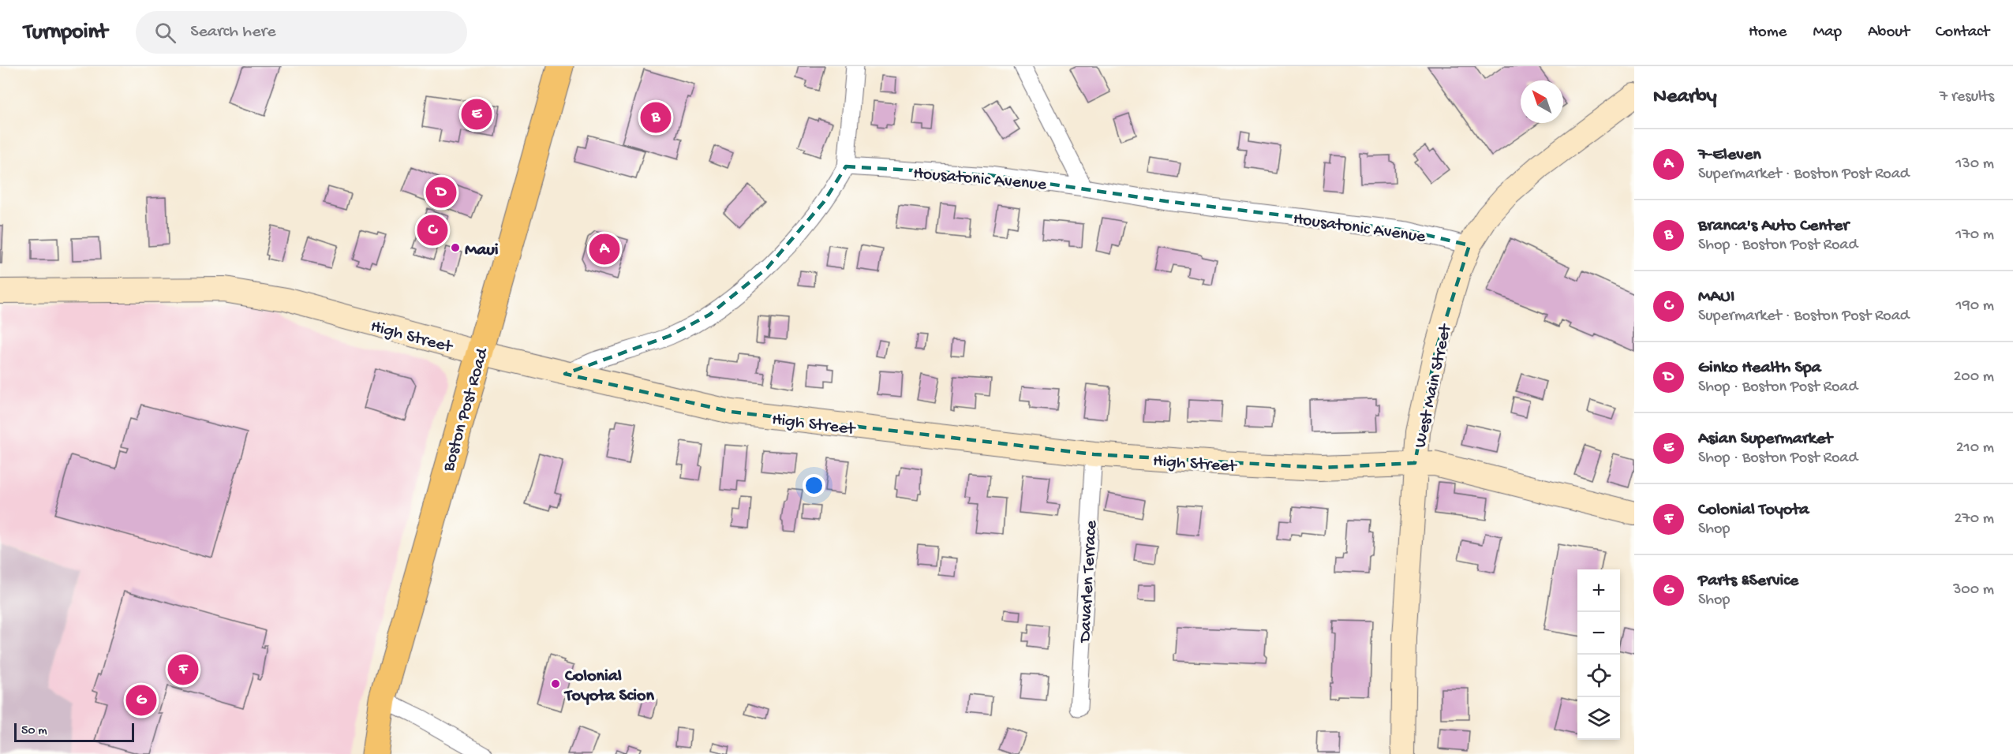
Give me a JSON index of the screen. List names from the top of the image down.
{
  "streets": {
    "main road": ["High Street", "West Main Street", "Boston Post Road"],
    "street": ["Housatonic Avenue", "Davarlen Terrace"]
  },
  "crossings": [
    ["Housatonic Avenue", "West Main Street"],
    ["High Street", "West Main Street"],
    ["High Street", "Boston Post Road"],
    ["High Street", "Davarlen Terrace"]
  ],
  "places": ["Maui", "Colonial Toyota Scion"],
  "scale_bar": "50 m",
  "north": "top left",
  "page": {
    "header": "Turnpoint",
    "search": "Search here",
    "nav": [
      "Home",
      "Map",
      "About",
      "Contact"
    ],
    "heading": ["Nearby", "7 results"],
    "pins": [
      "E",
      "B",
      "D",
      "C",
      "A",
      "F",
      "G"
    ],
    "list": [
      {
        "mark": "A",
        "name": "7-Eleven",
        "note": "Supermarket · Boston Post Road",
        "value": "130 m"
      },
      {
        "mark": "B",
        "name": "Branca's Auto Center",
        "note": "Shop · Boston Post Road",
        "value": "170 m"
      },
      {
        "mark": "C",
        "name": "MAUI",
        "note": "Supermarket · Boston Post Road",
        "value": "190 m"
      },
      {
        "mark": "D",
        "name": "Ginko Health Spa",
        "note": "Shop · Boston Post Road",
        "value": "200 m"
      },
      {
        "mark": "E",
        "name": "Asian Supermarket",
        "note": "Shop · Boston Post Road",
        "value": "210 m"
      },
      {
        "mark": "F",
        "name": "Colonial Toyota",
        "note": "Shop",
        "value": "270 m"
      },
      {
        "mark": "G",
        "name": "Parts &Service",
        "note": "Shop",
        "value": "300 m"
      }
    ],
    "map_buttons": ["+", "−"],
    "scale": "50 m"
  }
}
